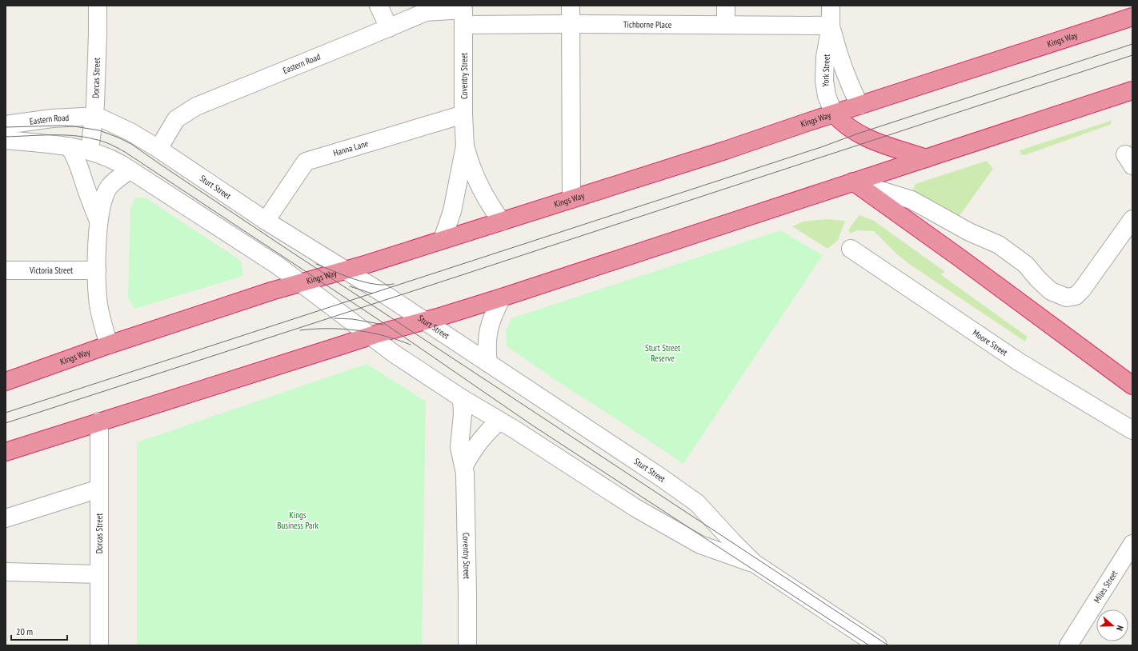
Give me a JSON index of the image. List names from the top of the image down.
{
  "streets": {
    "highway": ["Kings Way"],
    "street": [
      "Tichborne Place",
      "Eastern Road",
      "York Street",
      "Coventry Street",
      "Dorcas Street",
      "Hanna Lane",
      "Sturt Street",
      "Victoria Street",
      "Moore Street",
      "Miles Street"
    ]
  },
  "crossings": [
    ["Tichborne Place", "Eastern Road"],
    ["Tichborne Place", "York Street"],
    ["Tichborne Place", "Coventry Street"],
    ["Kings Way", "York Street"],
    ["Kings Way", "Coventry Street"],
    ["Kings Way", "Sturt Street"],
    ["Eastern Road", "Coventry Street"],
    ["Eastern Road", "Dorcas Street"],
    ["Eastern Road", "Sturt Street"],
    ["Coventry Street", "Hanna Lane"],
    ["Coventry Street", "Sturt Street"],
    ["Dorcas Street", "Sturt Street"],
    ["Hanna Lane", "Sturt Street"]
  ],
  "parks": ["Sturt Street Reserve", "Kings Business Park"],
  "scale_bar": "20 m",
  "north": "right"
}
